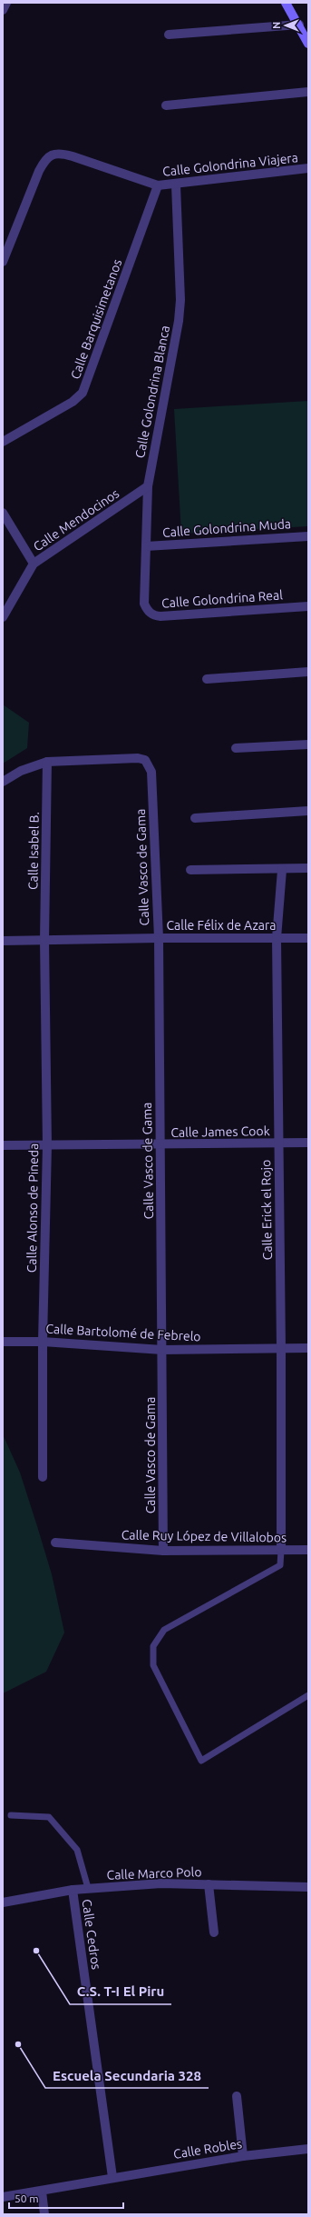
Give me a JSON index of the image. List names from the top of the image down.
{
  "streets": {
    "street": [
      "Calle Golondrina Viajera",
      "Calle Barquisimetanos",
      "Calle Golondrina Blanca",
      "Calle Mendocinos",
      "Calle Golondrina Muda",
      "Calle Golondrina Real",
      "Calle Isabel B.",
      "Calle Vasco de Gama",
      "Calle Félix de Azara",
      "Calle James Cook",
      "Calle Alonso de Pineda",
      "Calle Erick el Rojo",
      "Calle Bartolomé de Febrelo",
      "Calle Ruy López de Villalobos",
      "Calle Marco Polo",
      "Calle Cedros",
      "Calle Robles"
    ]
  },
  "crossings": [
    ["Calle Golondrina Viajera", "Calle Barquisimetanos"],
    ["Calle Golondrina Viajera", "Calle Golondrina Blanca"],
    ["Calle Golondrina Blanca", "Calle Mendocinos"],
    ["Calle Golondrina Blanca", "Calle Golondrina Muda"],
    ["Calle Golondrina Blanca", "Calle Golondrina Real"],
    ["Calle Isabel B.", "Calle Vasco de Gama"],
    ["Calle Isabel B.", "Calle Félix de Azara"],
    ["Calle Isabel B.", "Calle Alonso de Pineda"],
    ["Calle Vasco de Gama", "Calle Félix de Azara"],
    ["Calle Vasco de Gama", "Calle James Cook"],
    ["Calle Vasco de Gama", "Calle Bartolomé de Febrelo"],
    ["Calle Vasco de Gama", "Calle Ruy López de Villalobos"],
    ["Calle Félix de Azara", "Calle Alonso de Pineda"],
    ["Calle Félix de Azara", "Calle Erick el Rojo"],
    ["Calle James Cook", "Calle Alonso de Pineda"],
    ["Calle James Cook", "Calle Erick el Rojo"],
    ["Calle Alonso de Pineda", "Calle Bartolomé de Febrelo"],
    ["Calle Erick el Rojo", "Calle Bartolomé de Febrelo"],
    ["Calle Erick el Rojo", "Calle Ruy López de Villalobos"],
    ["Calle Marco Polo", "Calle Cedros"],
    ["Calle Cedros", "Calle Robles"]
  ],
  "places": ["C.S. T-I El Piru", "Escuela Secundaria 328"],
  "scale_bar": "50 m",
  "north": "left"
}
